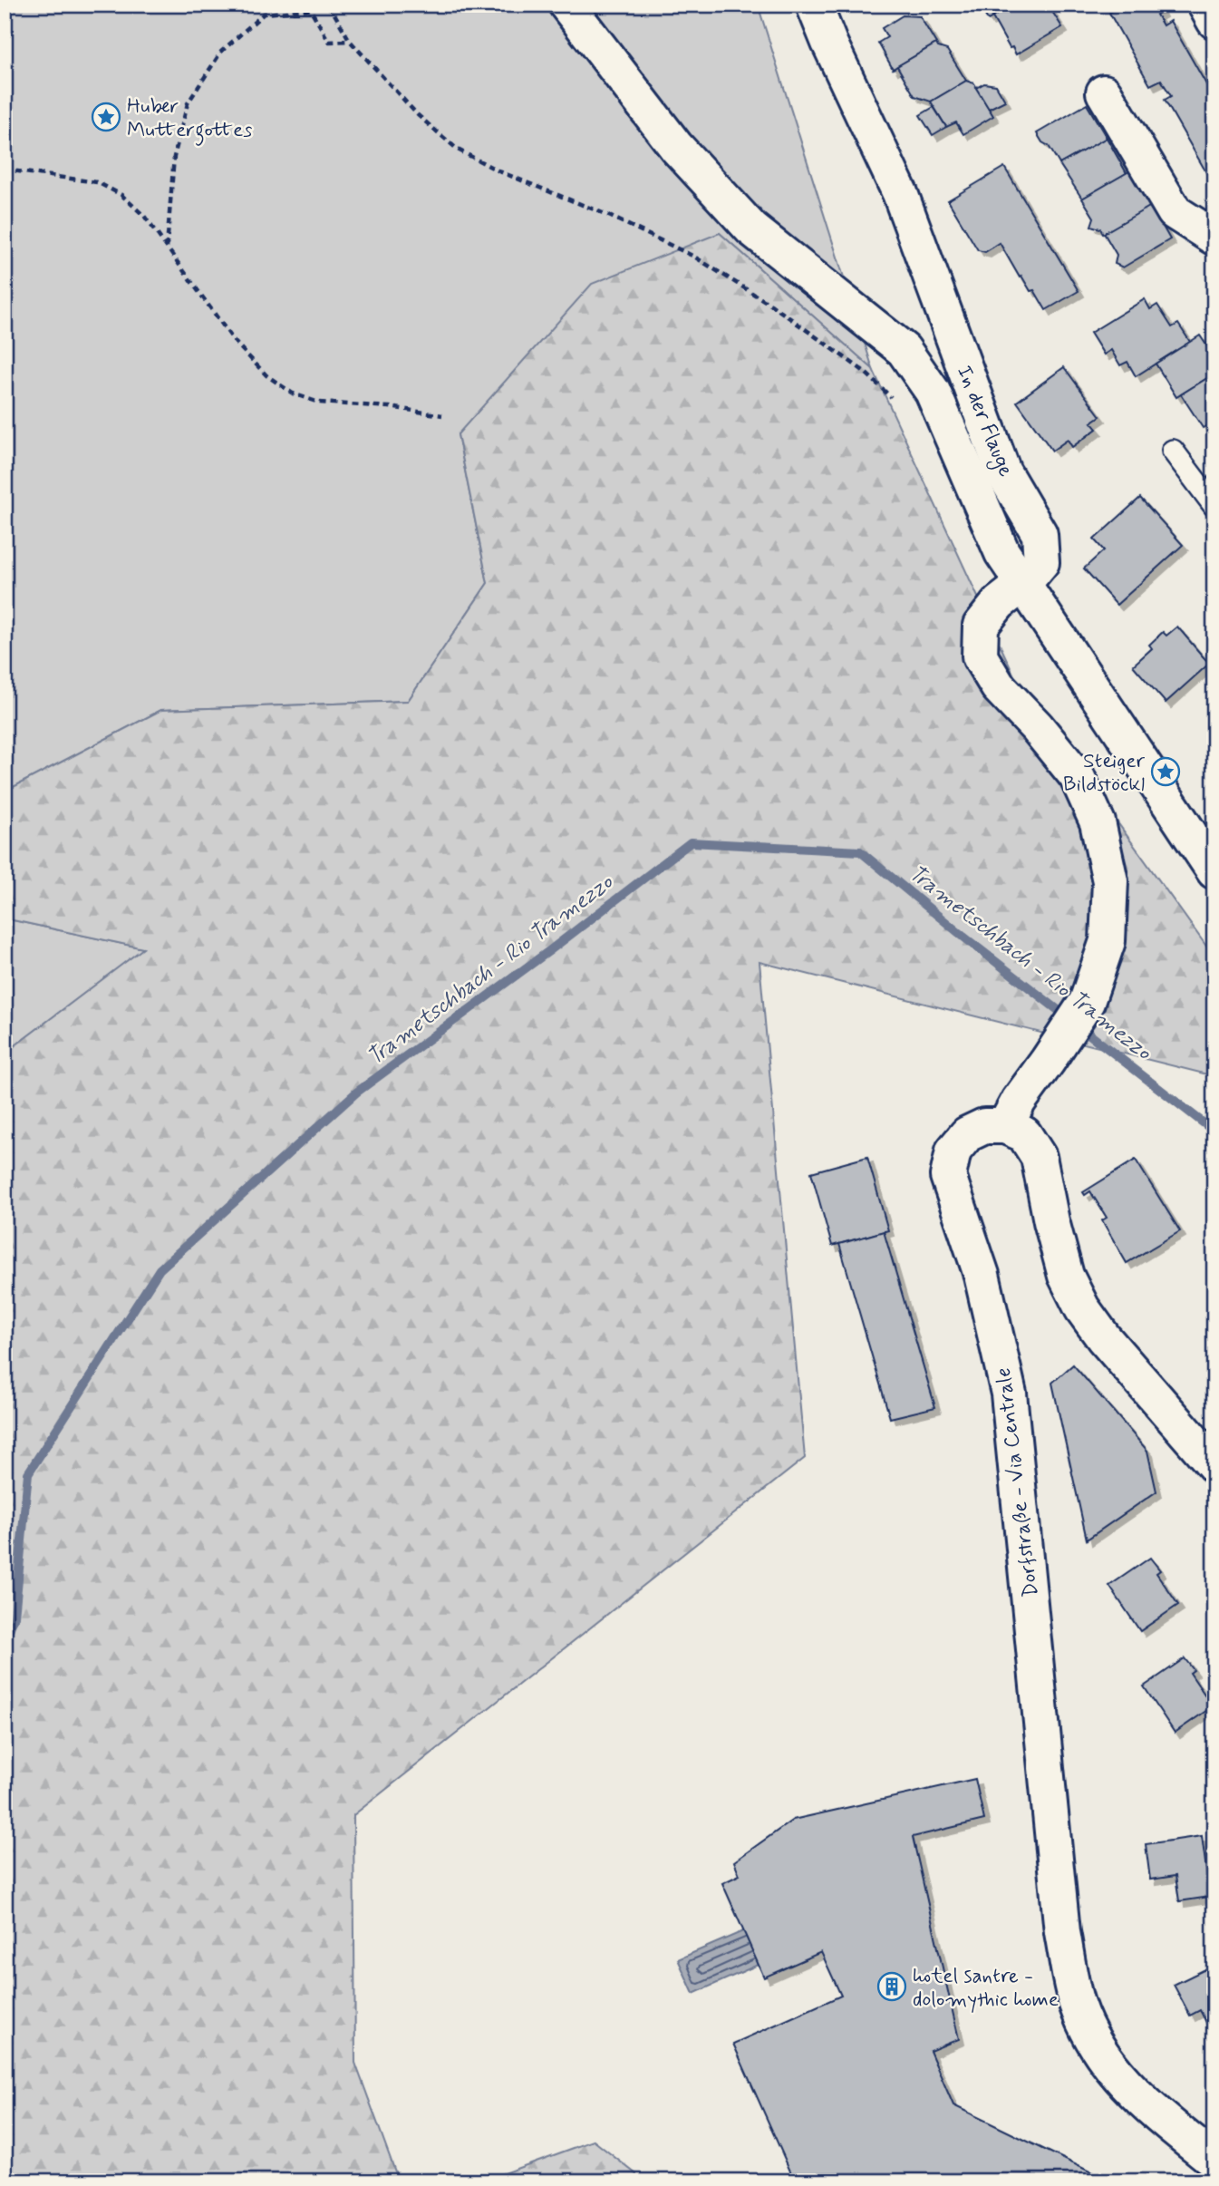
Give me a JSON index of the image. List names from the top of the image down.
{
  "streets": {
    "street": ["In der Flauge", "Dorfstraße - Via Centrale"]
  },
  "crossings": [
    ["In der Flauge", "Dorfstraße - Via Centrale"]
  ],
  "water": ["Trametschbach - Rio Tramezzo"],
  "places": {
    "place": ["Huber Muttergottes", "Steiger Bildstöckl"],
    "building": ["hotel santre - dolomythic home"]
  }
}
